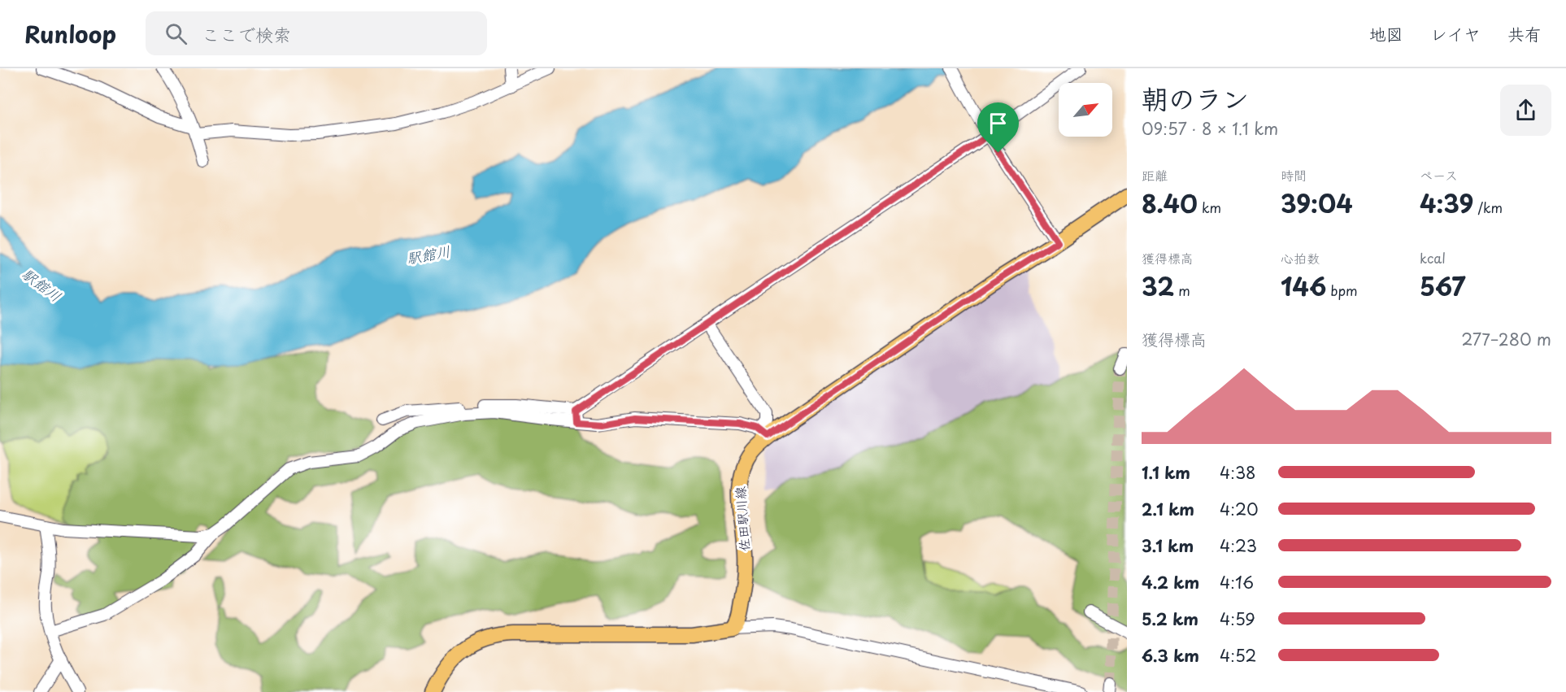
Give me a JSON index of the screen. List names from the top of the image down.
{
  "streets": {
    "main road": ["佐田駅川線"]
  },
  "water": ["駅館川"],
  "north": "top right",
  "page": {
    "header": "Runloop",
    "search": "ここで検索",
    "nav": ["地図", "レイヤ", "共有"],
    "heading": ["朝のラン", "09:57 · 8 × 1.1 km"],
    "stats": [
      ["距離", "8.40 km"],
      ["時間", "39:04"],
      ["ペース", "4:39 /km"],
      ["獲得標高", "32 m"],
      ["心拍数", "146 bpm"],
      ["kcal", "567"]
    ],
    "chart": ["獲得標高", "277–280 m"],
    "list": [
      {
        "name": "1.1 km",
        "note": "4:38"
      },
      {
        "name": "2.1 km",
        "note": "4:20"
      },
      {
        "name": "3.1 km",
        "note": "4:23"
      },
      {
        "name": "4.2 km",
        "note": "4:16"
      },
      {
        "name": "5.2 km",
        "note": "4:59"
      },
      {
        "name": "6.3 km",
        "note": "4:52"
      }
    ]
  }
}
